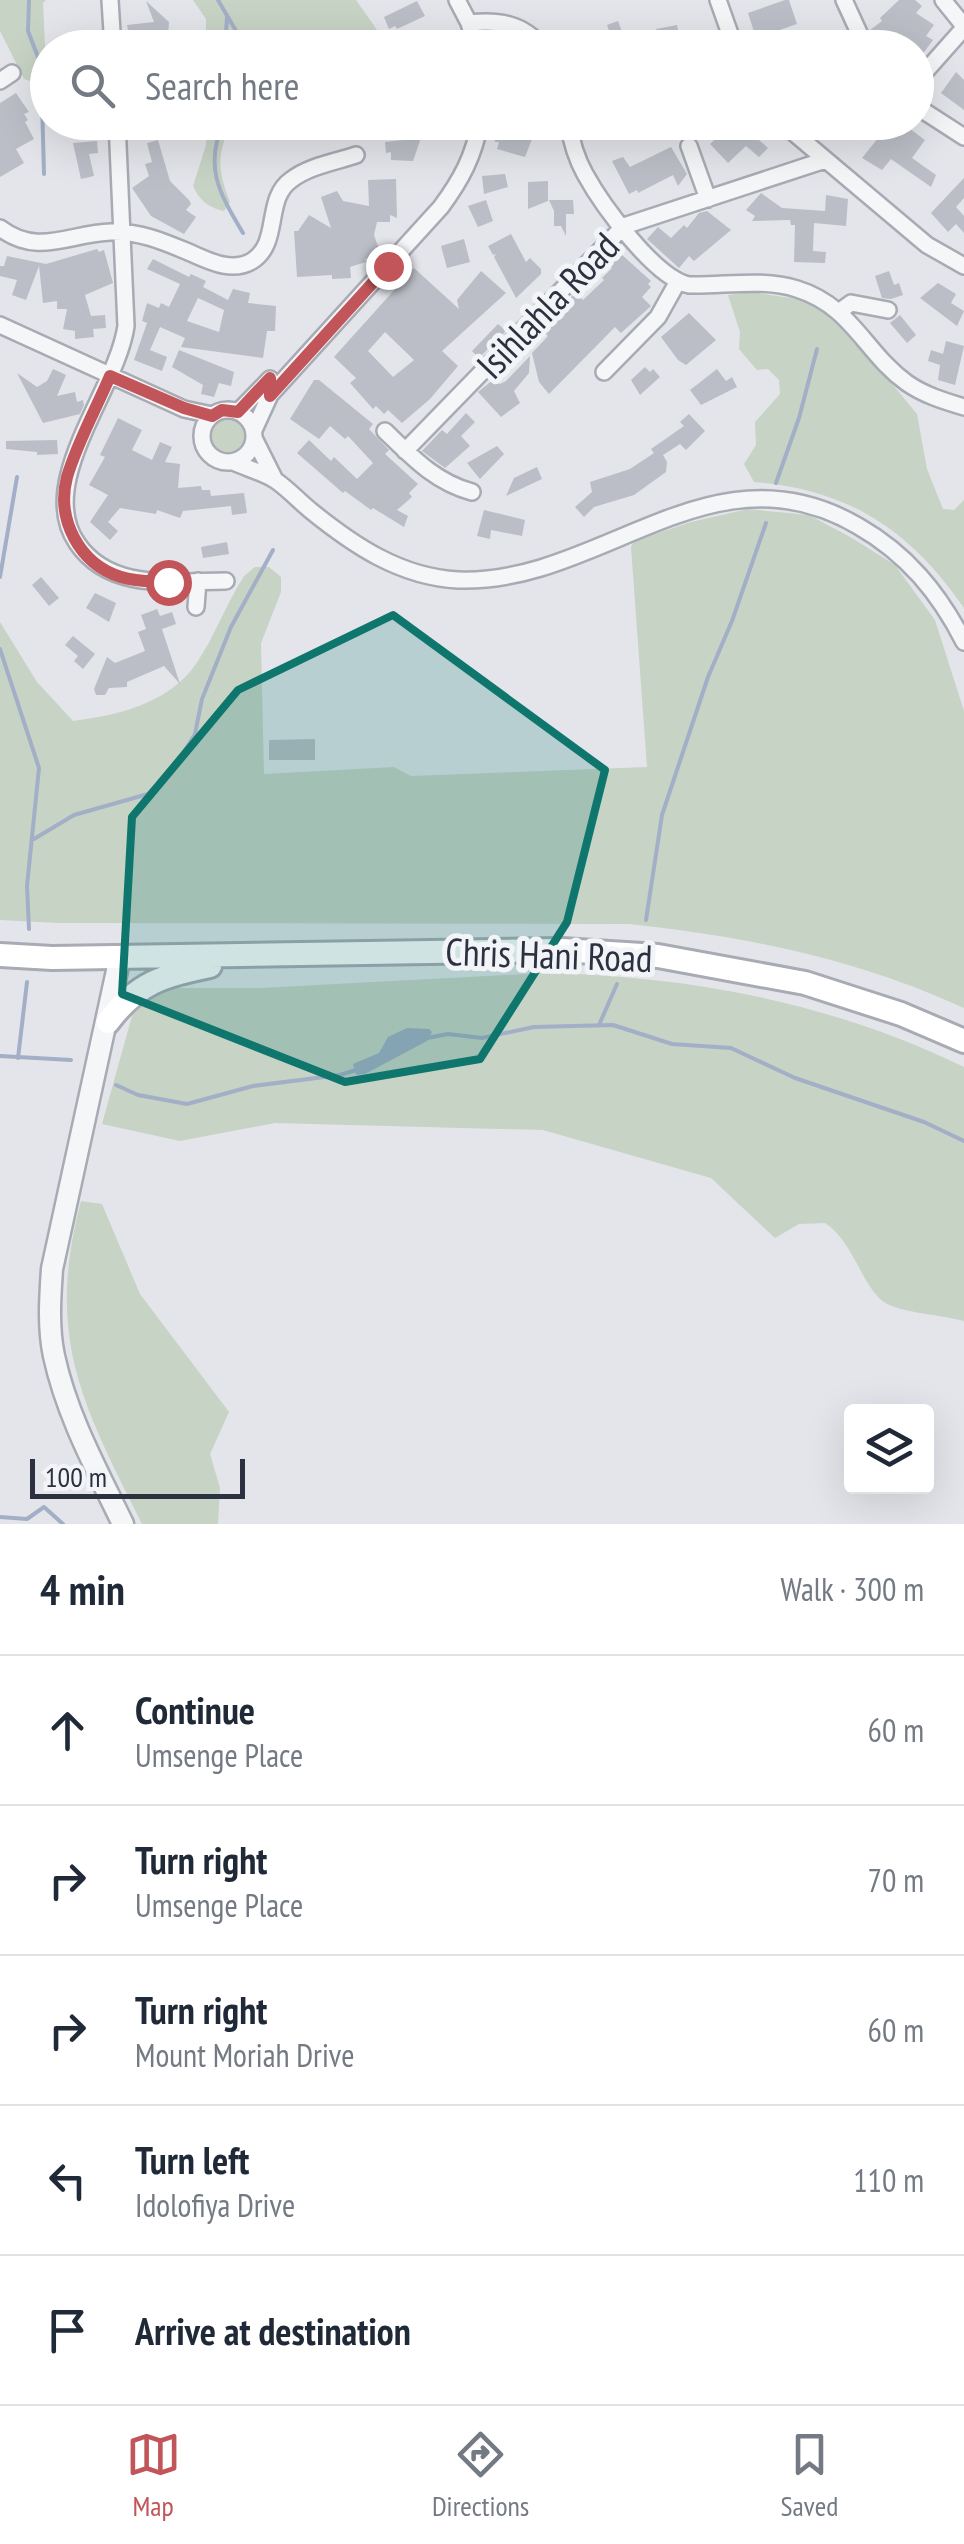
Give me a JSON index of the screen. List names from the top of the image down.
{
  "streets": {
    "main road": ["Chris Hani Road"],
    "street": ["Isihlahla Road"]
  },
  "scale_bar": "100 m",
  "page": {
    "search": "Search here",
    "scale": "100 m",
    "heading": ["4 min", "Walk · 300 m"],
    "list": [
      ["Continue", "Umsenge Place", "60 m"],
      ["Turn right", "Umsenge Place", "70 m"],
      ["Turn right", "Mount Moriah Drive", "60 m"],
      ["Turn left", "Idolofiya Drive", "110 m"],
      "Arrive at destination"
    ],
    "nav": ["Map", "Directions", "Saved"]
  }
}
